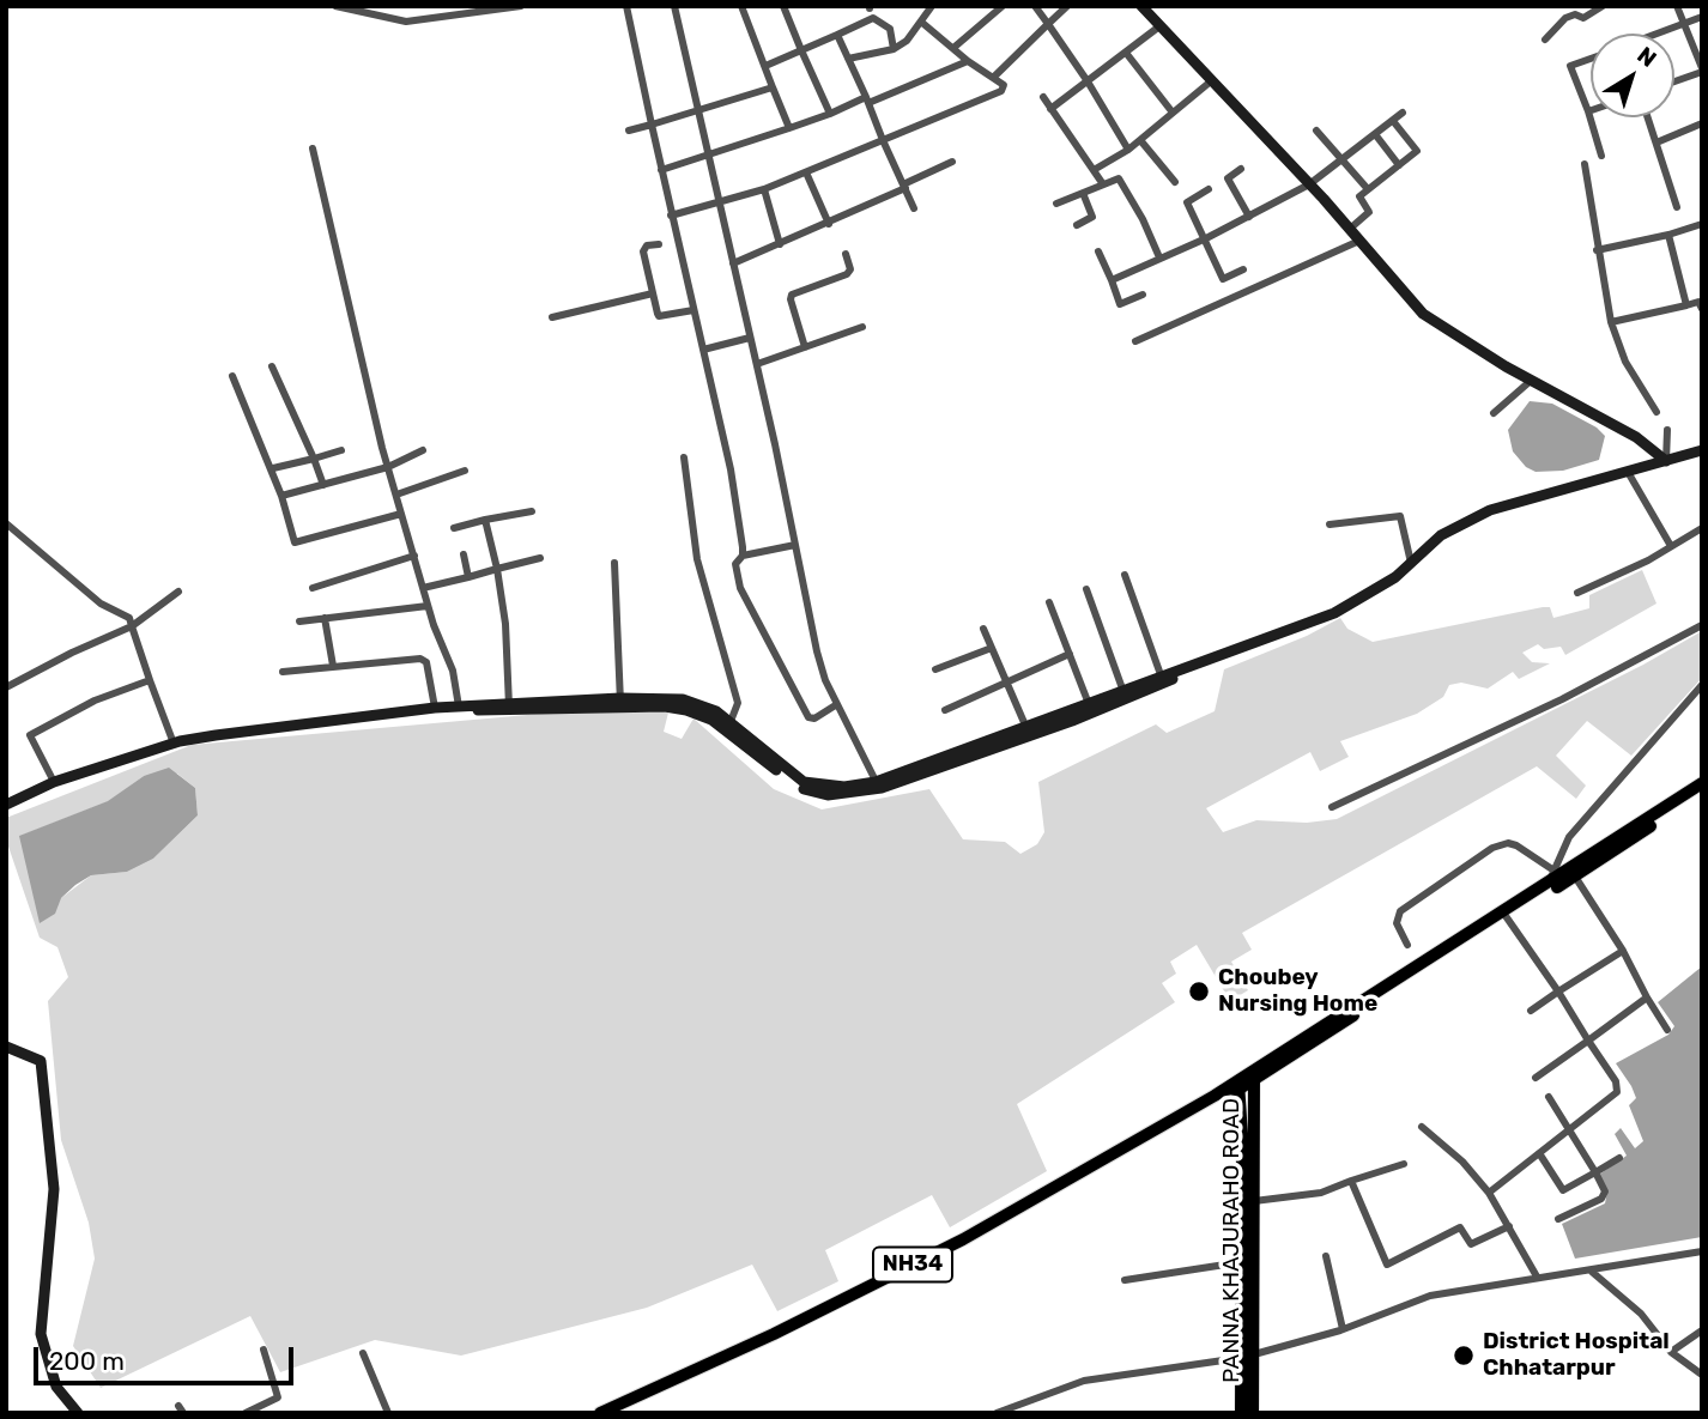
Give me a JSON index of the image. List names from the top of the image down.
{
  "streets": {
    "highway": ["NH34"],
    "main road": ["PANNA KHAJURAHO ROAD"]
  },
  "crossings": [
    ["PANNA KHAJURAHO ROAD", "NH34"]
  ],
  "places": ["Choubey Nursing Home", "District Hospital Chhatarpur"],
  "scale_bar": "200 m",
  "north": "top right"
}
